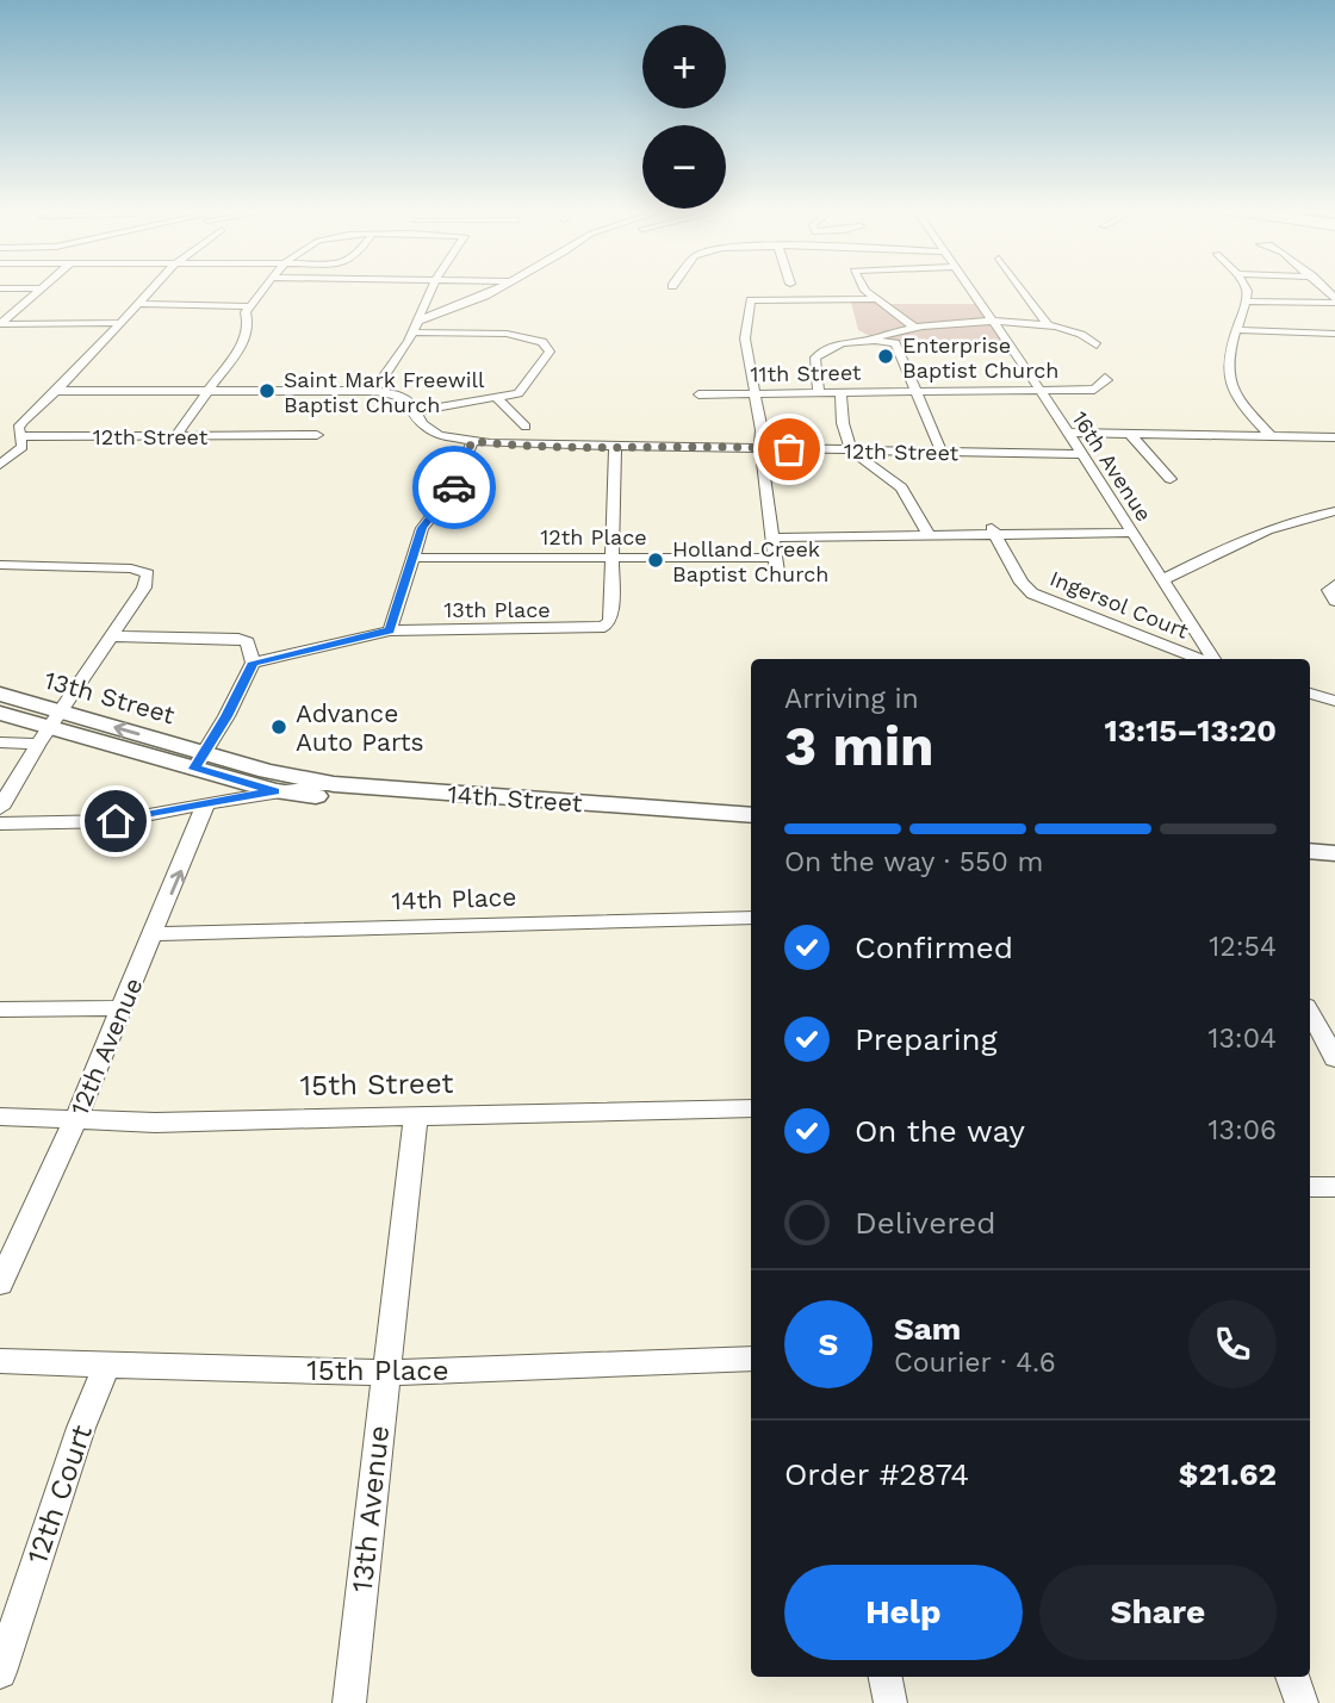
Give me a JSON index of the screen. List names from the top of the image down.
{
  "streets": {
    "main road": ["13th Street", "14th Street"],
    "street": [
      "11th Street",
      "12th Street",
      "16th Avenue",
      "12th Place",
      "Ingersol Court",
      "13th Place",
      "14th Place",
      "12th Avenue",
      "15th Street",
      "15th Place",
      "12th Court",
      "13th Avenue"
    ]
  },
  "crossings": [
    ["11th Street", "16th Avenue"],
    ["12th Street", "16th Avenue"],
    ["12th Place", "13th Place"],
    ["14th Street", "12th Avenue"],
    ["14th Place", "12th Avenue"],
    ["12th Avenue", "15th Street"],
    ["15th Street", "13th Avenue"],
    ["15th Place", "12th Court"],
    ["15th Place", "13th Avenue"]
  ],
  "places": [
    "Enterprise Baptist Church",
    "Saint Mark Freewill Baptist Church",
    "Holland Creek Baptist Church",
    "Advance Auto Parts"
  ],
  "page": {
    "map_buttons": ["+", "−"],
    "heading": ["3 min", "Arriving in", "13:15–13:20"],
    "panel": [
      "Sam",
      "Courier · 4.6",
      "Order #2874",
      "$21.62"
    ],
    "bar": "On the way · 550 m",
    "list": [
      ["Confirmed", "12:54"],
      ["Preparing", "13:04"],
      ["On the way", "13:06"],
      "Delivered"
    ],
    "round": "S",
    "buttons": ["Help", "Share"]
  }
}
